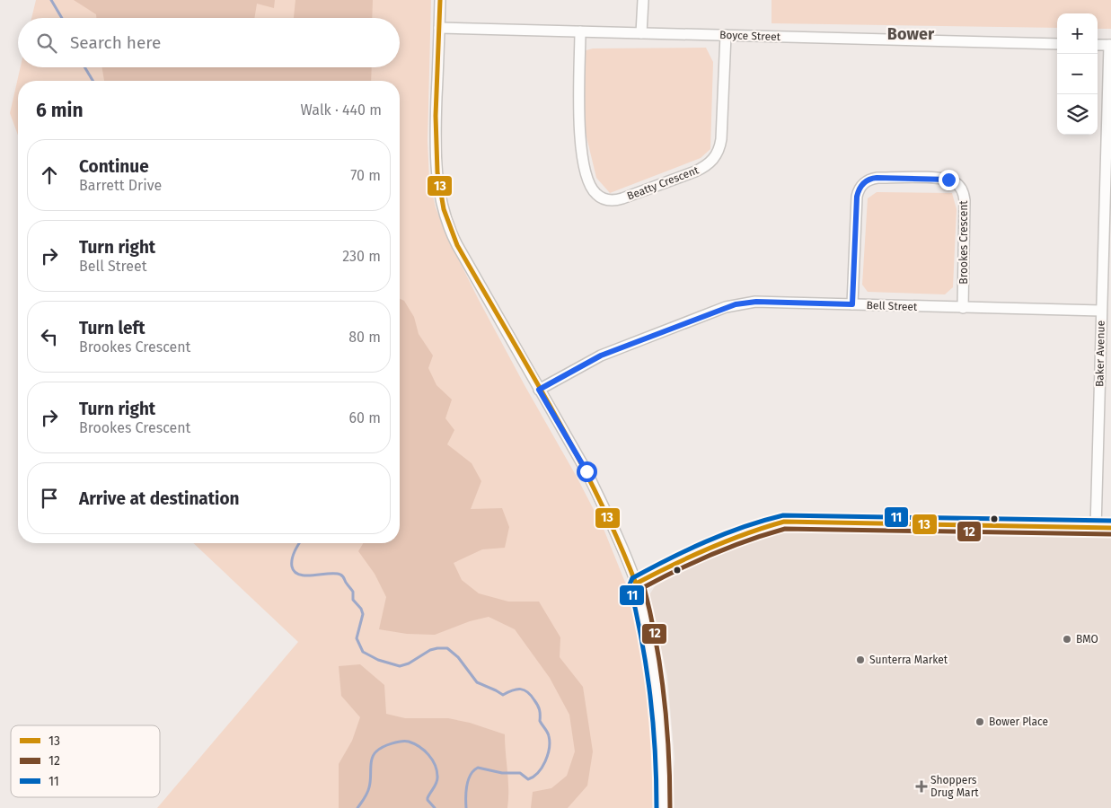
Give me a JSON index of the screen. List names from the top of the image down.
{
  "streets": {
    "street": [
      "Boyce Street",
      "Beatty Crescent",
      "Brookes Crescent",
      "Bell Street",
      "Baker Avenue"
    ]
  },
  "crossings": [
    ["Boyce Street", "Beatty Crescent"],
    ["Brookes Crescent", "Bell Street"],
    ["Bell Street", "Baker Avenue"]
  ],
  "districts": ["Bower"],
  "places": {
    "other": ["BMO", "Sunterra Market", "Bower Place"],
    "health": ["Shoppers Drug Mart"]
  },
  "lines": ["transit line 13", "transit line 11", "transit line 12"],
  "legend": ["13", "12", "11"],
  "page": {
    "map_buttons": ["+", "−"],
    "search": "Search here",
    "heading": ["6 min", "Walk · 440 m"],
    "list": [
      ["Continue", "Barrett Drive", "70 m"],
      ["Turn right", "Bell Street", "230 m"],
      ["Turn left", "Brookes Crescent", "80 m"],
      ["Turn right", "Brookes Crescent", "60 m"],
      "Arrive at destination"
    ]
  }
}
